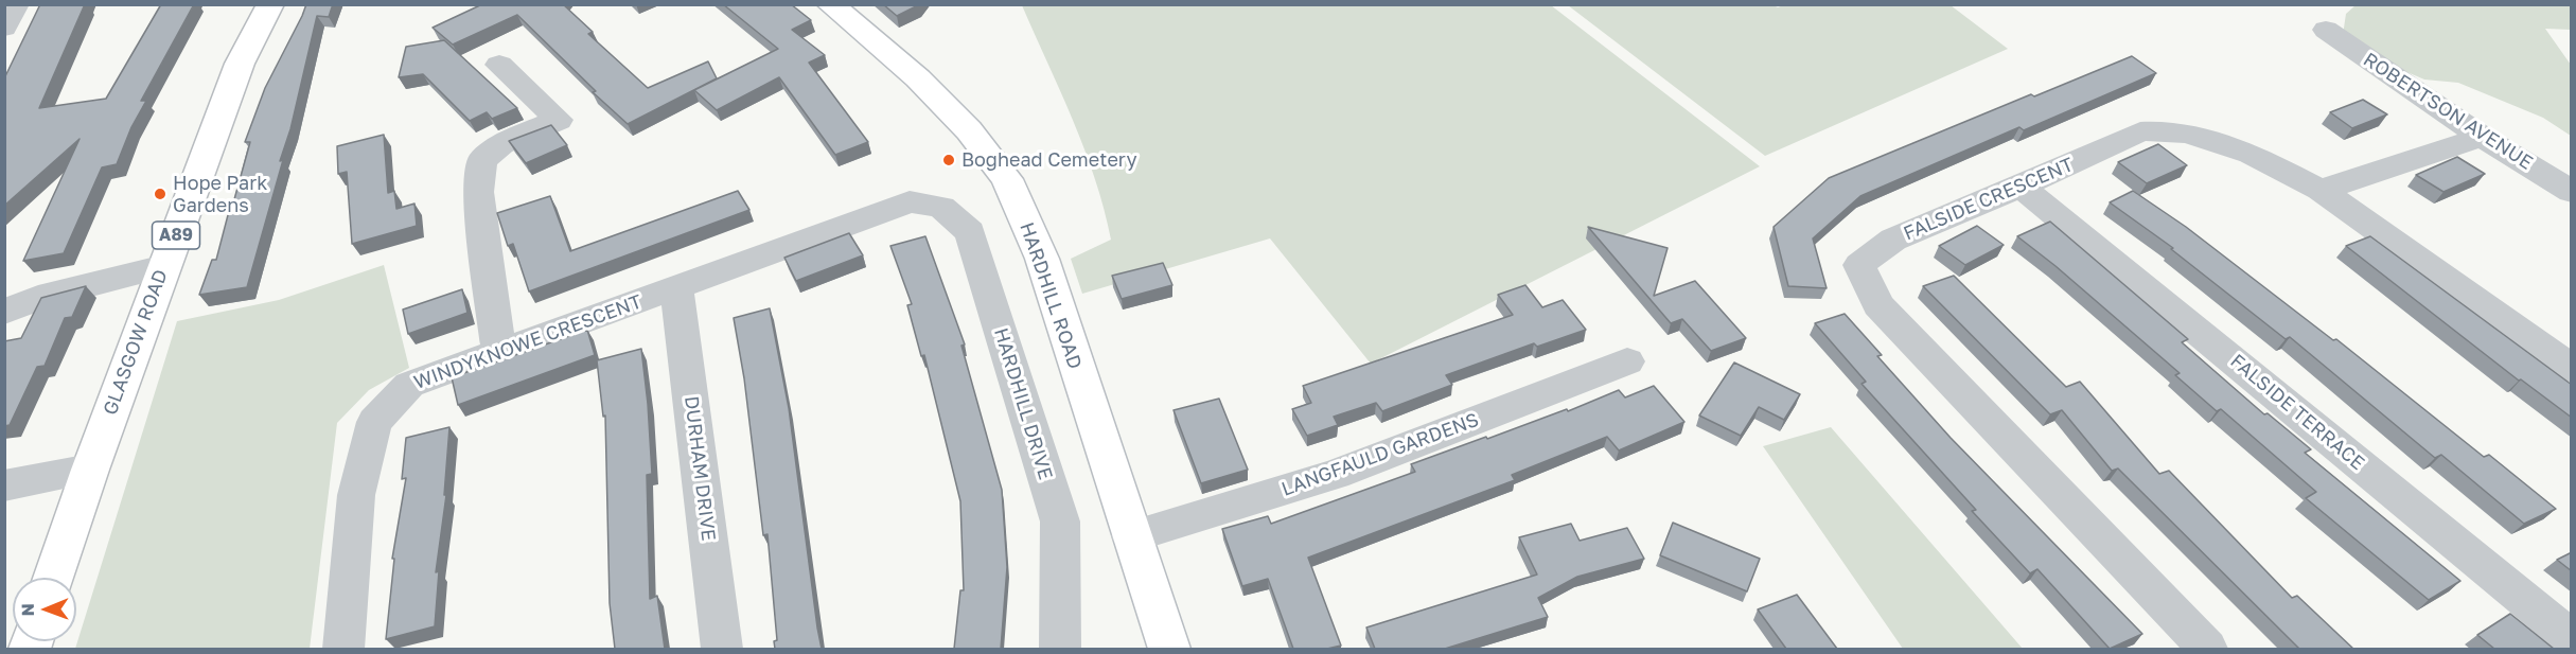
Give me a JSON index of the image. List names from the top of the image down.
{
  "streets": {
    "main road": ["A89", "HARDHILL ROAD", "GLASGOW ROAD"],
    "street": [
      "ROBERTSON AVENUE",
      "FALSIDE CRESCENT",
      "WINDYKNOWE CRESCENT",
      "HARDHILL DRIVE",
      "FALSIDE TERRACE",
      "LANGFAULD GARDENS",
      "DURHAM DRIVE"
    ]
  },
  "crossings": [
    ["FALSIDE CRESCENT", "FALSIDE TERRACE"],
    ["A89", "GLASGOW ROAD"],
    ["HARDHILL ROAD", "LANGFAULD GARDENS"],
    ["WINDYKNOWE CRESCENT", "HARDHILL DRIVE"],
    ["WINDYKNOWE CRESCENT", "DURHAM DRIVE"]
  ],
  "places": ["Boghead Cemetery", "Hope Park Gardens"],
  "north": "left"
}
